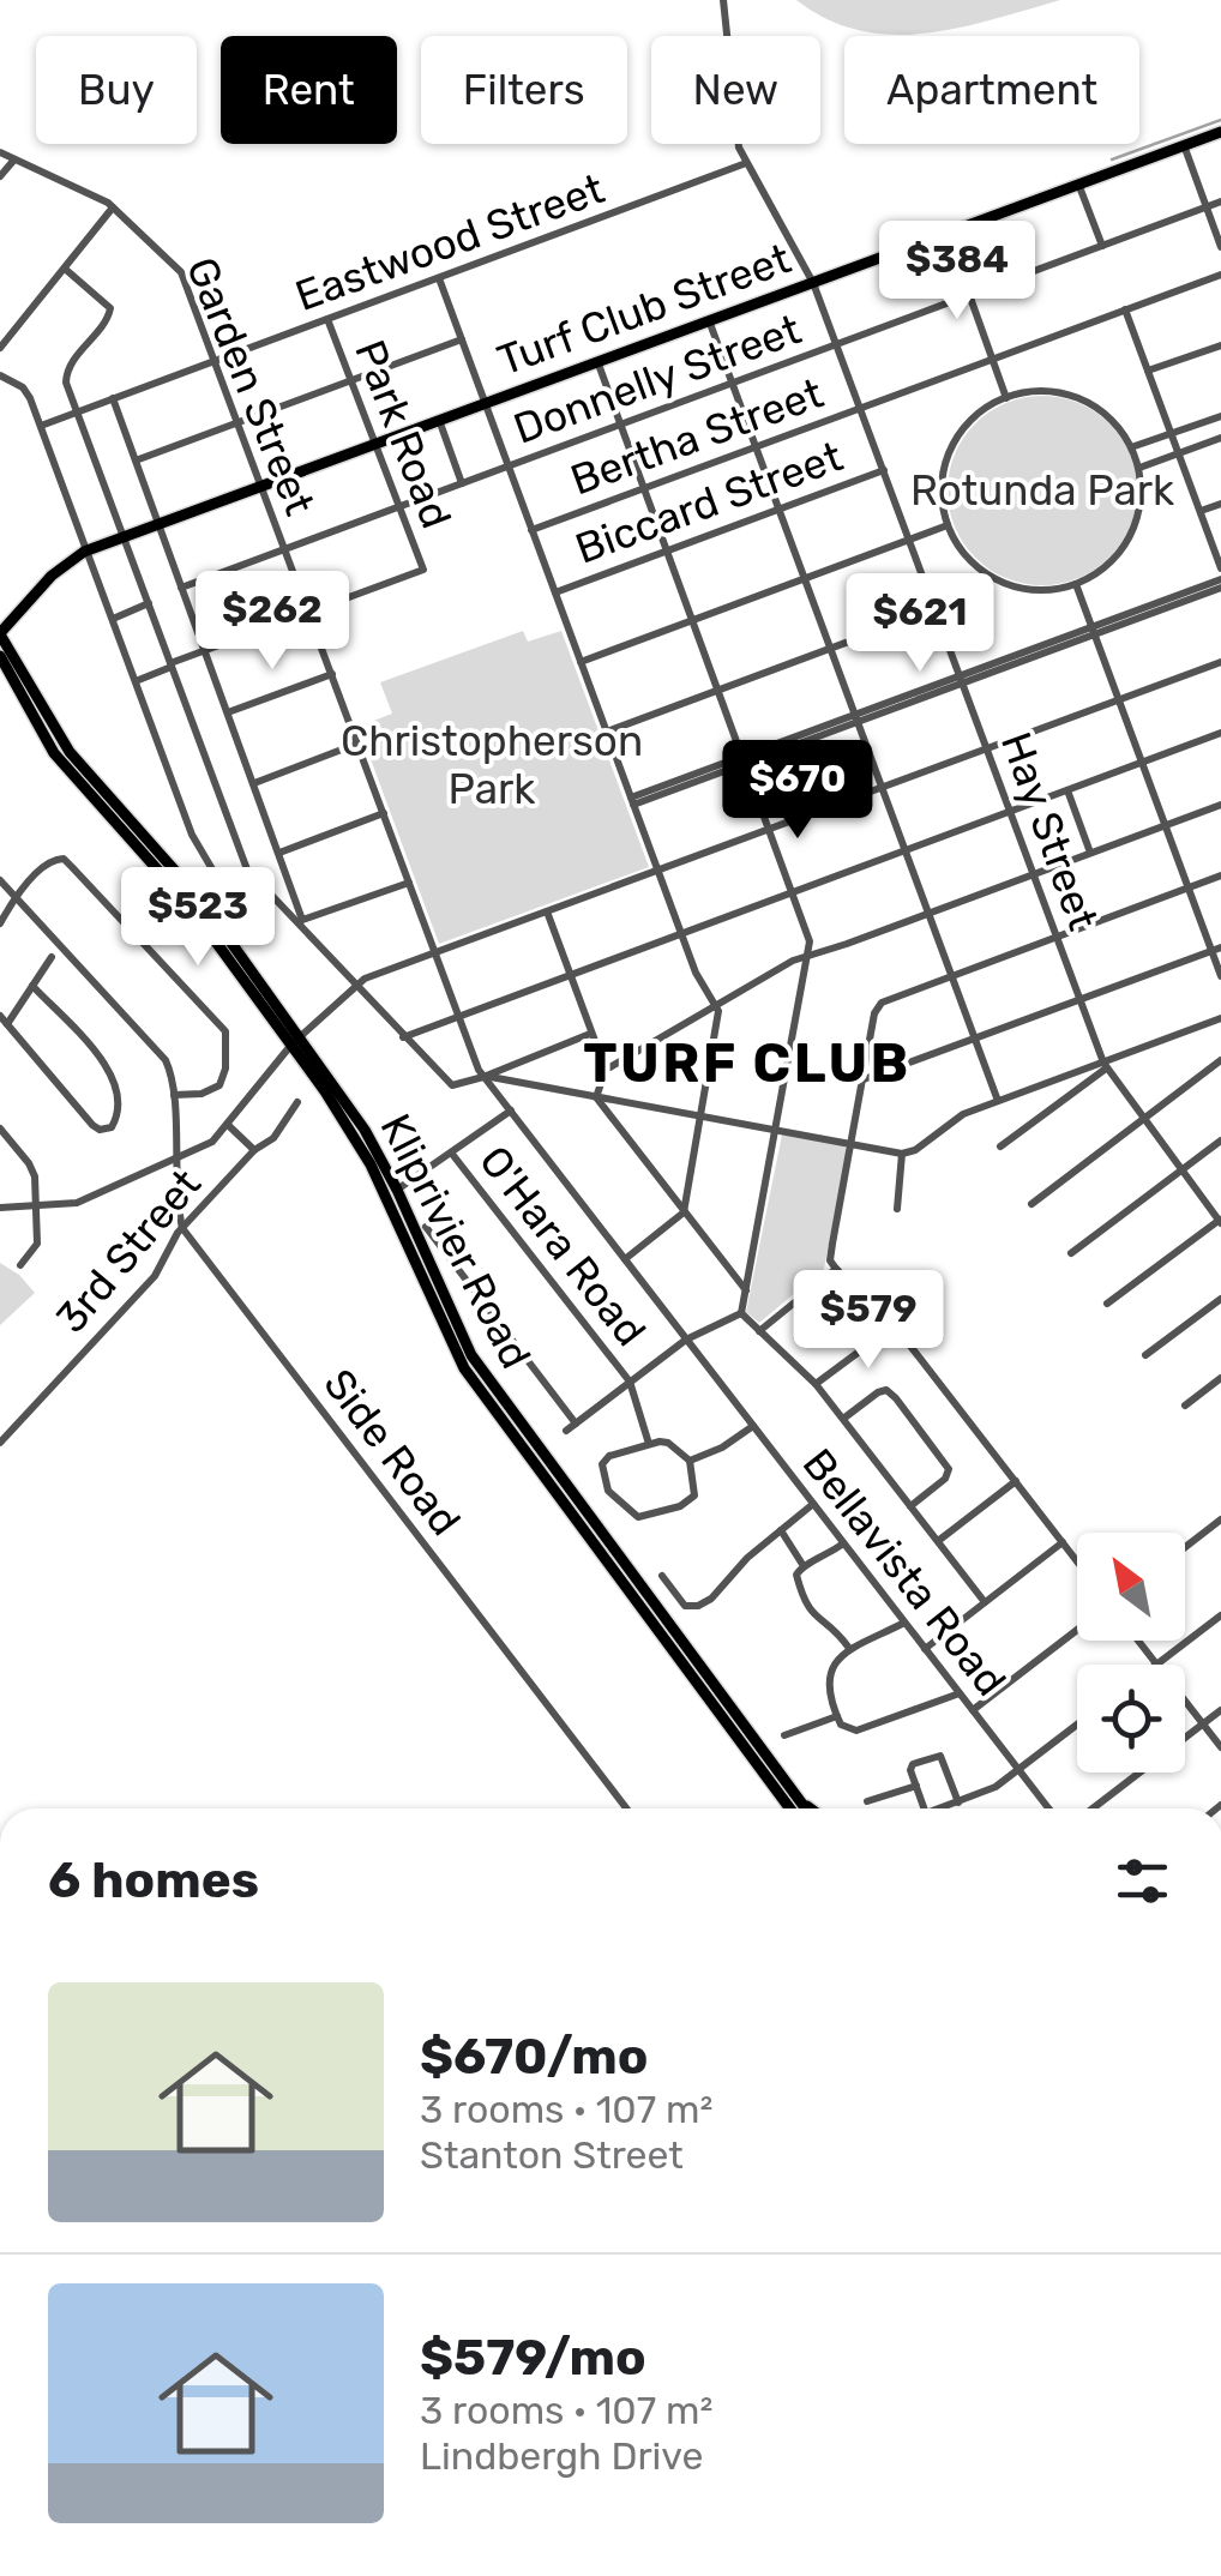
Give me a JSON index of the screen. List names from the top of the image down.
{
  "streets": {
    "main road": ["Turf Club Street", "Kliprivier Road"],
    "street": [
      "Eastwood Street",
      "Donnelly Street",
      "Garden Street",
      "Park Road",
      "Bertha Street",
      "Biccard Street",
      "Hay Street",
      "O'Hara Road",
      "3rd Street",
      "Side Road",
      "Bellavista Road"
    ]
  },
  "crossings": [
    ["Eastwood Street", "Garden Street"],
    ["Eastwood Street", "Park Road"],
    ["Eastwood Street", "Hay Street"],
    ["Turf Club Street", "Garden Street"],
    ["Turf Club Street", "Park Road"],
    ["Turf Club Street", "Hay Street"],
    ["Turf Club Street", "Kliprivier Road"],
    ["Donnelly Street", "Garden Street"],
    ["Donnelly Street", "Park Road"],
    ["Donnelly Street", "Hay Street"],
    ["Garden Street", "Park Road"],
    ["Garden Street", "Bellavista Road"],
    ["Bertha Street", "Hay Street"],
    ["Biccard Street", "Hay Street"],
    ["3rd Street", "Side Road"]
  ],
  "districts": ["TURF CLUB"],
  "parks": ["Rotunda Park", "Christopherson Park"],
  "north": "top left",
  "page": {
    "chip": [
      "Buy",
      "Rent",
      "Filters",
      "New",
      "Apartment"
    ],
    "price": [
      "$384",
      "$262",
      "$621",
      "$670",
      "$523",
      "$579"
    ],
    "heading": "6 homes",
    "list": [
      {
        "name": "$670/mo",
        "note": "3 rooms · 107 m² · Stanton Street"
      },
      {
        "name": "$579/mo",
        "note": "3 rooms · 107 m² · Lindbergh Drive"
      }
    ]
  }
}
